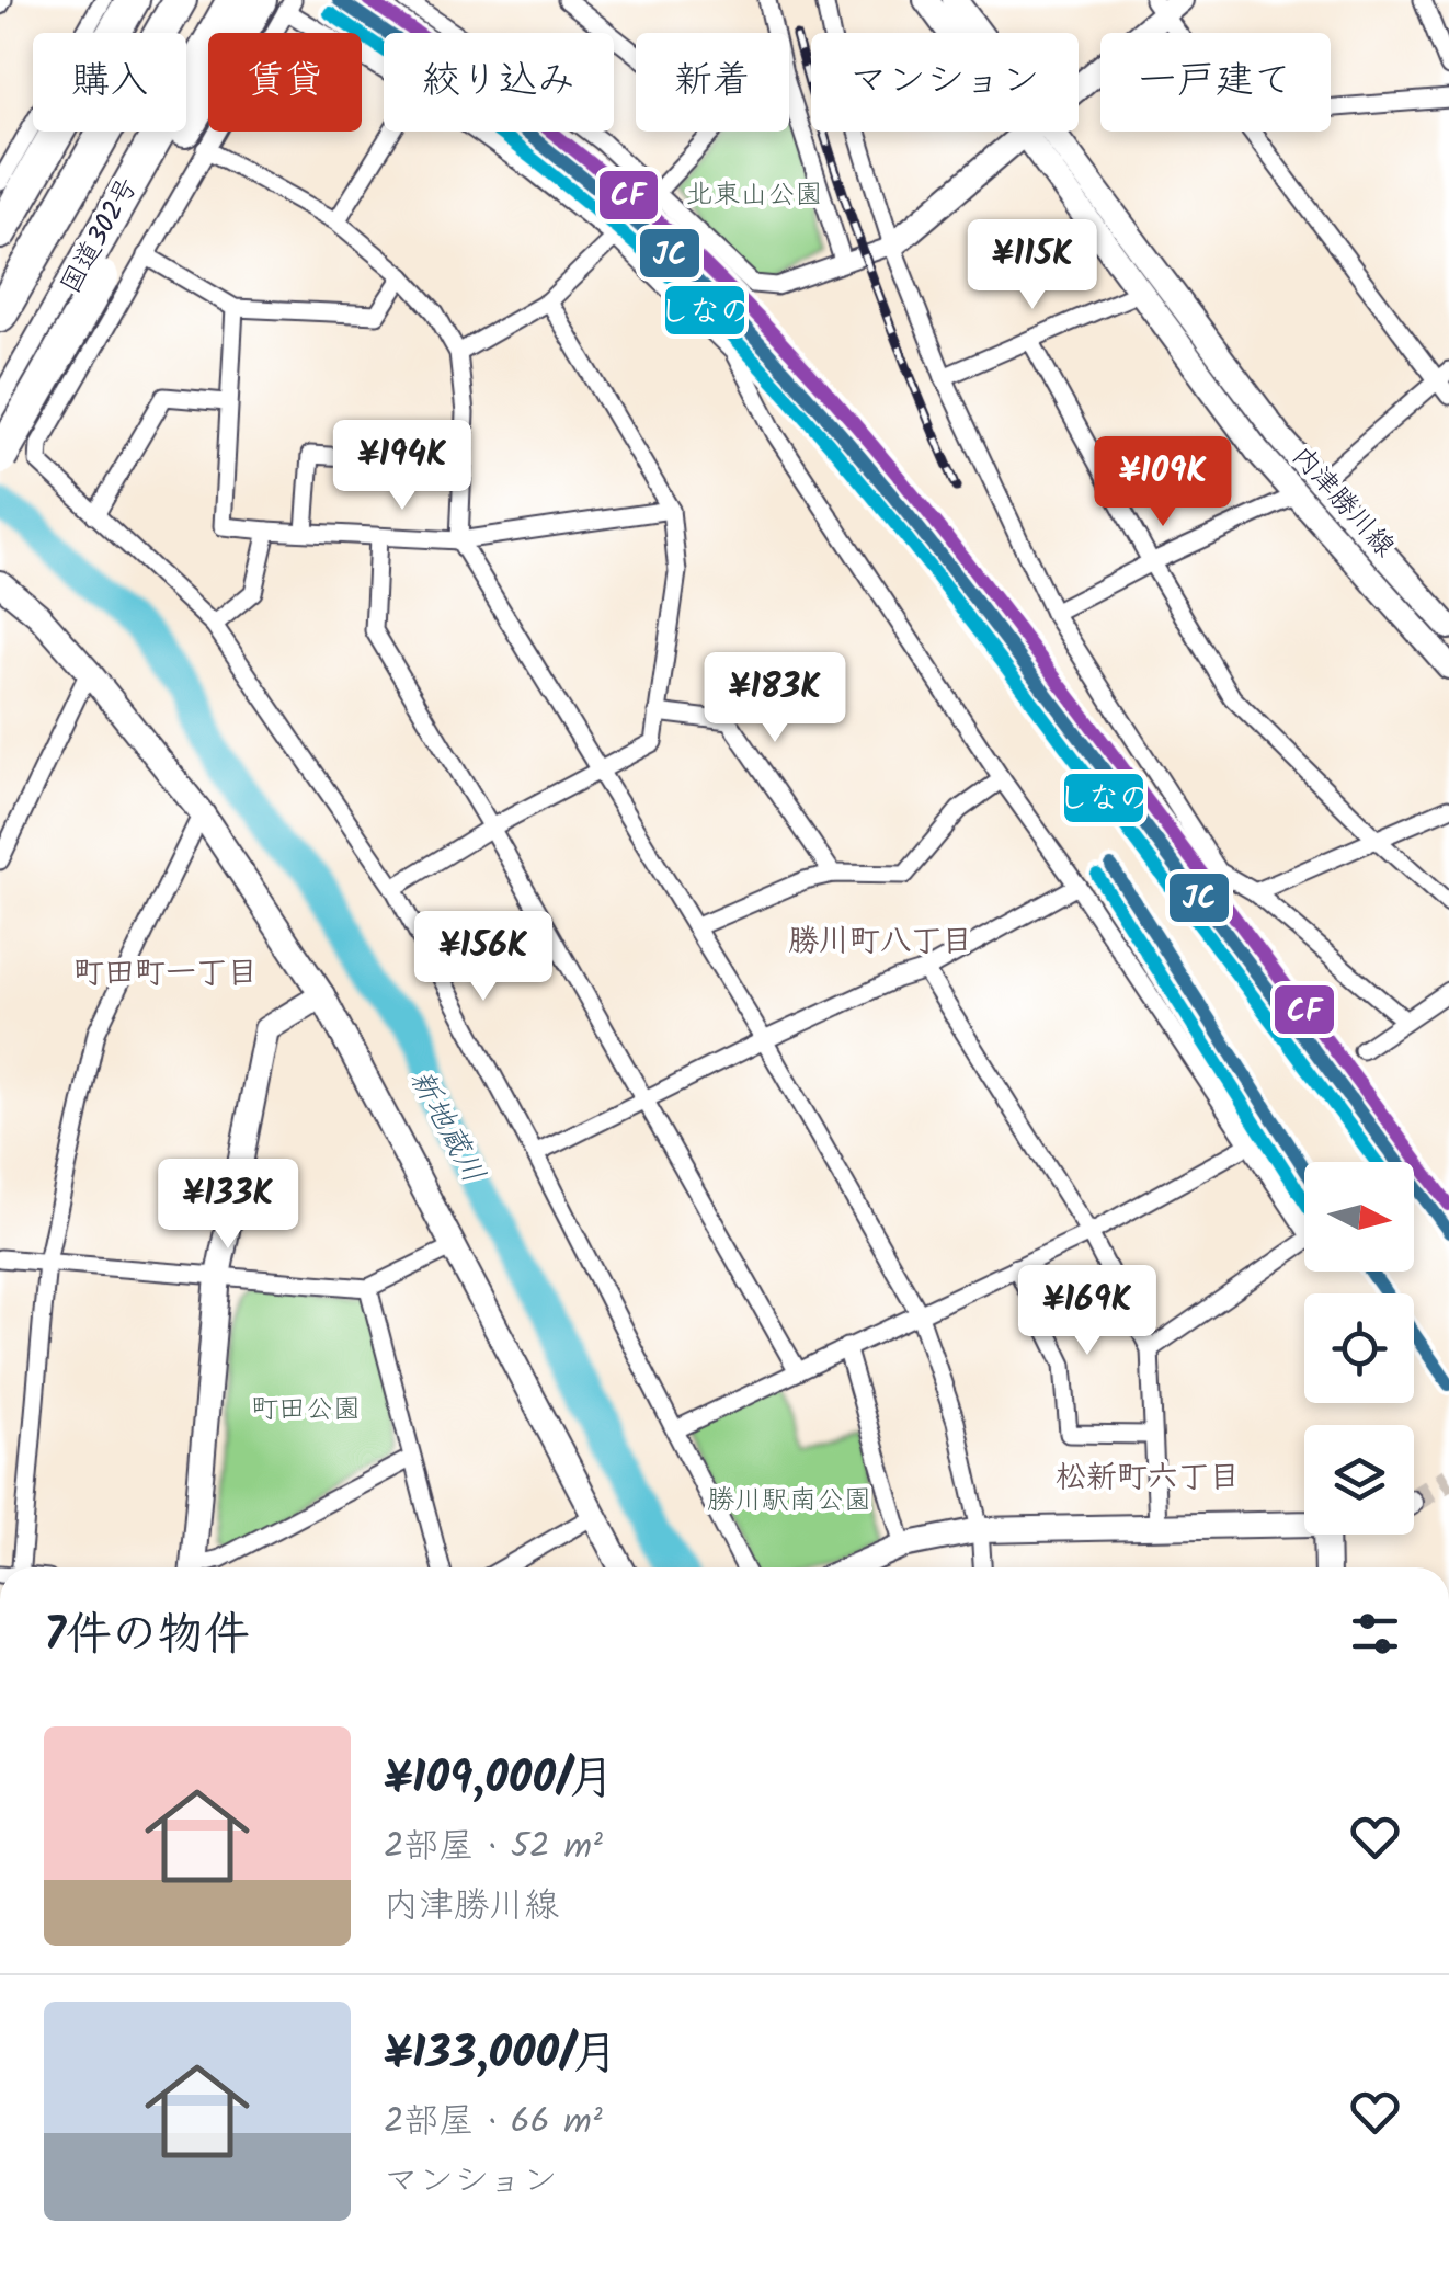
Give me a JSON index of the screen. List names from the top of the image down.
{
  "streets": {
    "highway": ["国道302号"],
    "street": ["内津勝川線"]
  },
  "districts": ["勝川町八丁目", "町田町一丁目", "松新町六丁目"],
  "water": ["新地蔵川"],
  "parks": ["北東山公園", "町田公園", "勝川駅南公園"],
  "lines": ["transit line JC", "transit line CF", "transit line しなの"],
  "north": "right",
  "page": {
    "chip": [
      "購入",
      "賃貸",
      "絞り込み",
      "新着",
      "マンション",
      "一戸建て"
    ],
    "price": [
      "¥115K",
      "¥194K",
      "¥109K",
      "¥183K",
      "¥156K",
      "¥133K",
      "¥169K"
    ],
    "heading": "7件の物件",
    "list": [
      {
        "name": "¥109,000/月",
        "note": "2部屋 · 52 m² · 内津勝川線"
      },
      {
        "name": "¥133,000/月",
        "note": "2部屋 · 66 m² · マンション"
      }
    ]
  }
}
